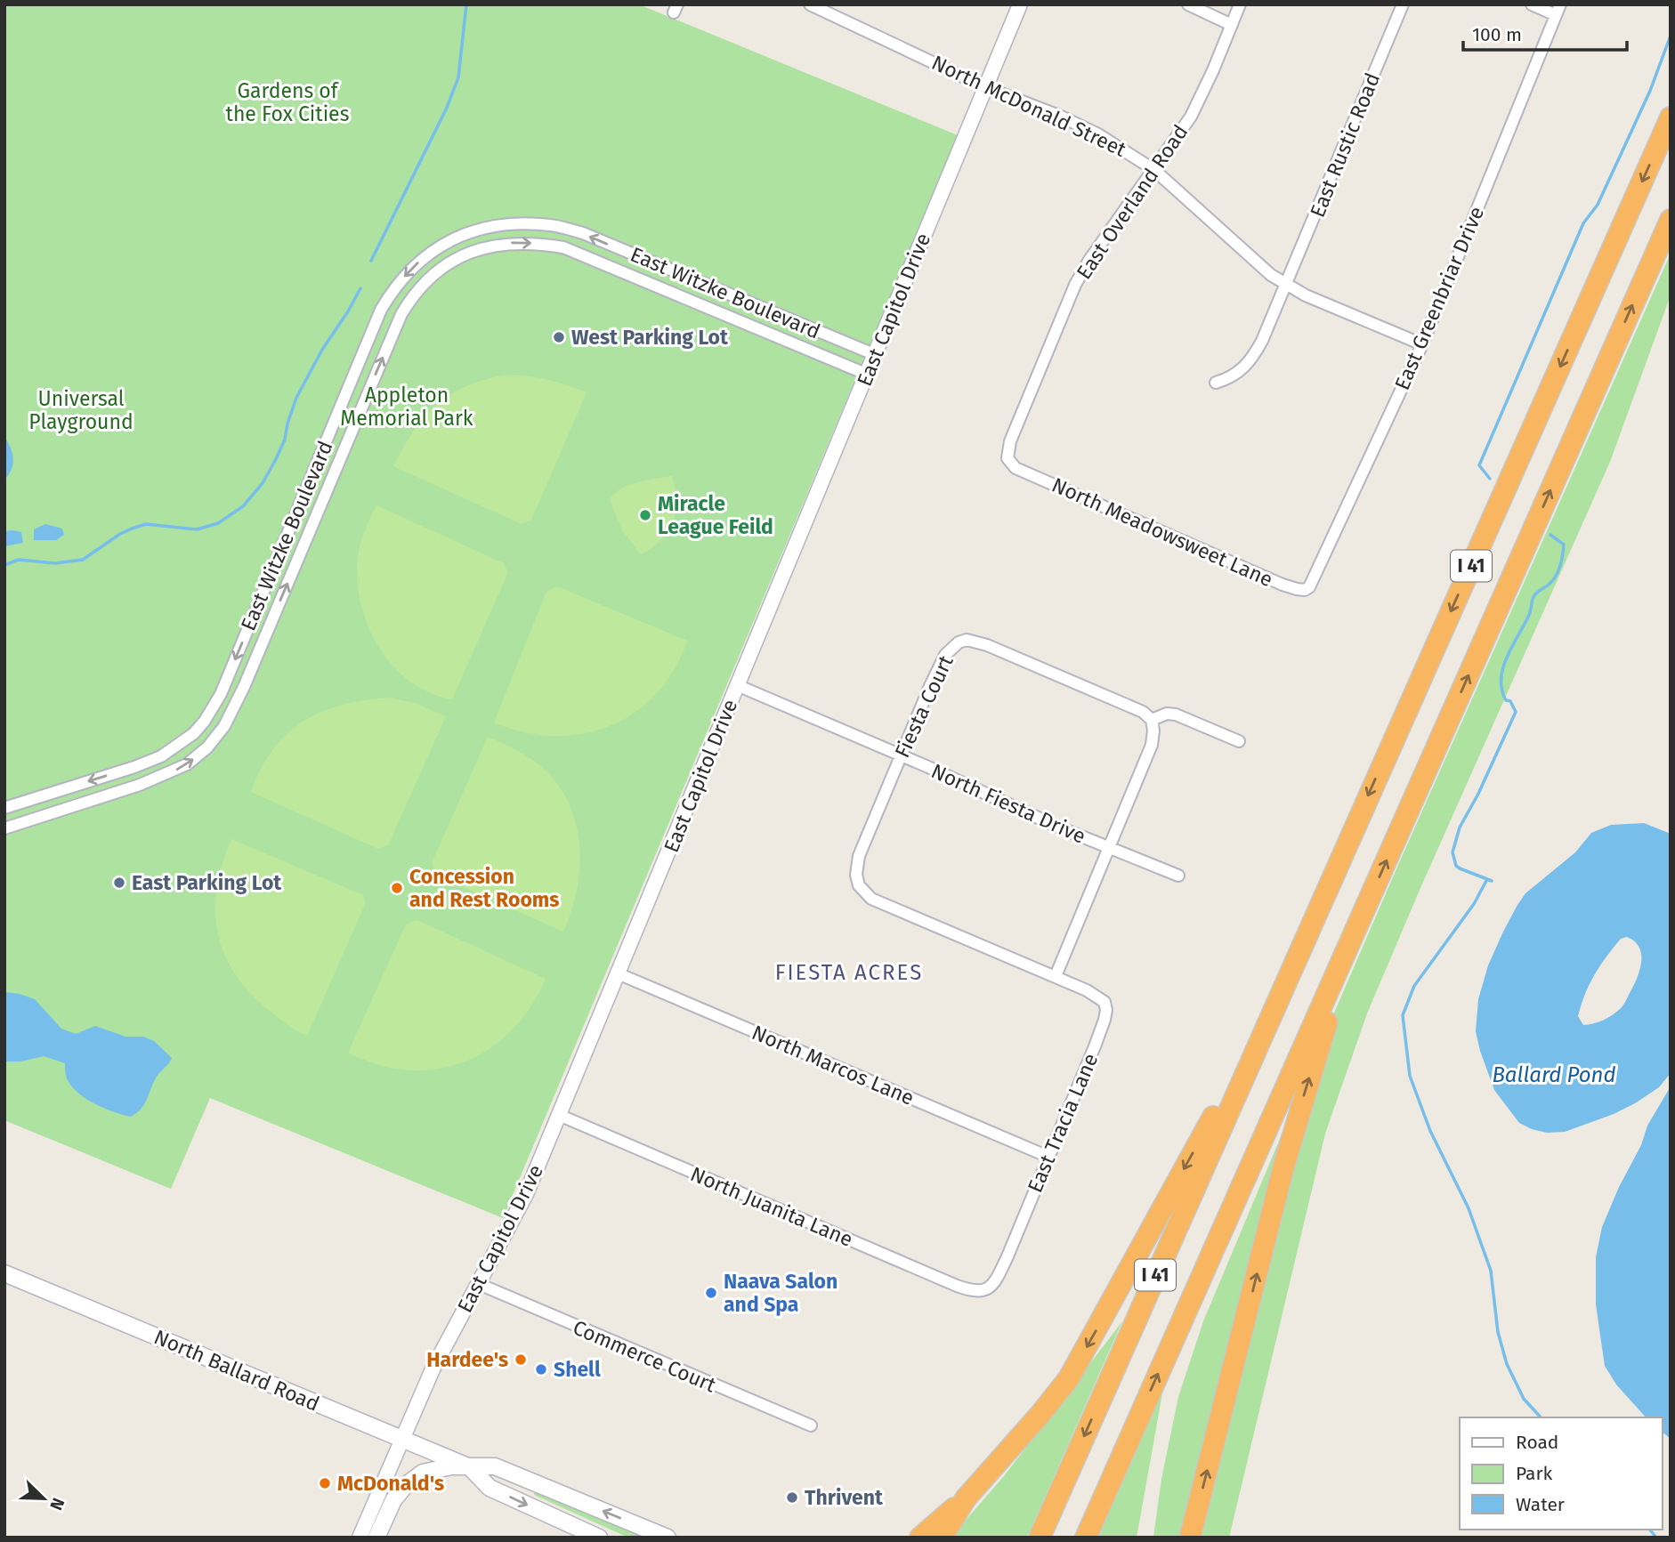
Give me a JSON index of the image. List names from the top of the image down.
{
  "streets": {
    "highway": ["I 41"],
    "main road": ["North Ballard Road"],
    "street": [
      "North McDonald Street",
      "East Rustic Road",
      "East Overland Road",
      "East Witzke Boulevard",
      "East Greenbriar Drive",
      "East Capitol Drive",
      "North Meadowsweet Lane",
      "Fiesta Court",
      "North Fiesta Drive",
      "North Marcos Lane",
      "East Tracia Lane",
      "North Juanita Lane",
      "Commerce Court"
    ]
  },
  "crossings": [
    ["North McDonald Street", "East Rustic Road"],
    ["North McDonald Street", "East Overland Road"],
    ["North McDonald Street", "East Greenbriar Drive"],
    ["North McDonald Street", "East Capitol Drive"],
    ["East Overland Road", "North Meadowsweet Lane"],
    ["East Witzke Boulevard", "East Capitol Drive"],
    ["East Greenbriar Drive", "North Meadowsweet Lane"],
    ["East Capitol Drive", "North Fiesta Drive"],
    ["East Capitol Drive", "North Marcos Lane"],
    ["East Capitol Drive", "North Juanita Lane"],
    ["East Capitol Drive", "Commerce Court"],
    ["East Capitol Drive", "North Ballard Road"],
    ["Fiesta Court", "North Fiesta Drive"],
    ["Fiesta Court", "East Tracia Lane"],
    ["North Marcos Lane", "East Tracia Lane"],
    ["East Tracia Lane", "North Juanita Lane"]
  ],
  "districts": ["FIESTA ACRES"],
  "water": ["Ballard Pond"],
  "parks": ["Gardens of the Fox Cities", "Appleton Memorial Park", "Universal Playground"],
  "places": [
    "West Parking Lot",
    "Miracle League Feild",
    "East Parking Lot",
    "Concession and Rest Rooms",
    "Naava Salon and Spa",
    "Hardee's",
    "Shell",
    "McDonald's",
    "Thrivent"
  ],
  "legend": ["Road", "Park", "Water"],
  "scale_bar": "100 m",
  "north": "bottom right"
}
